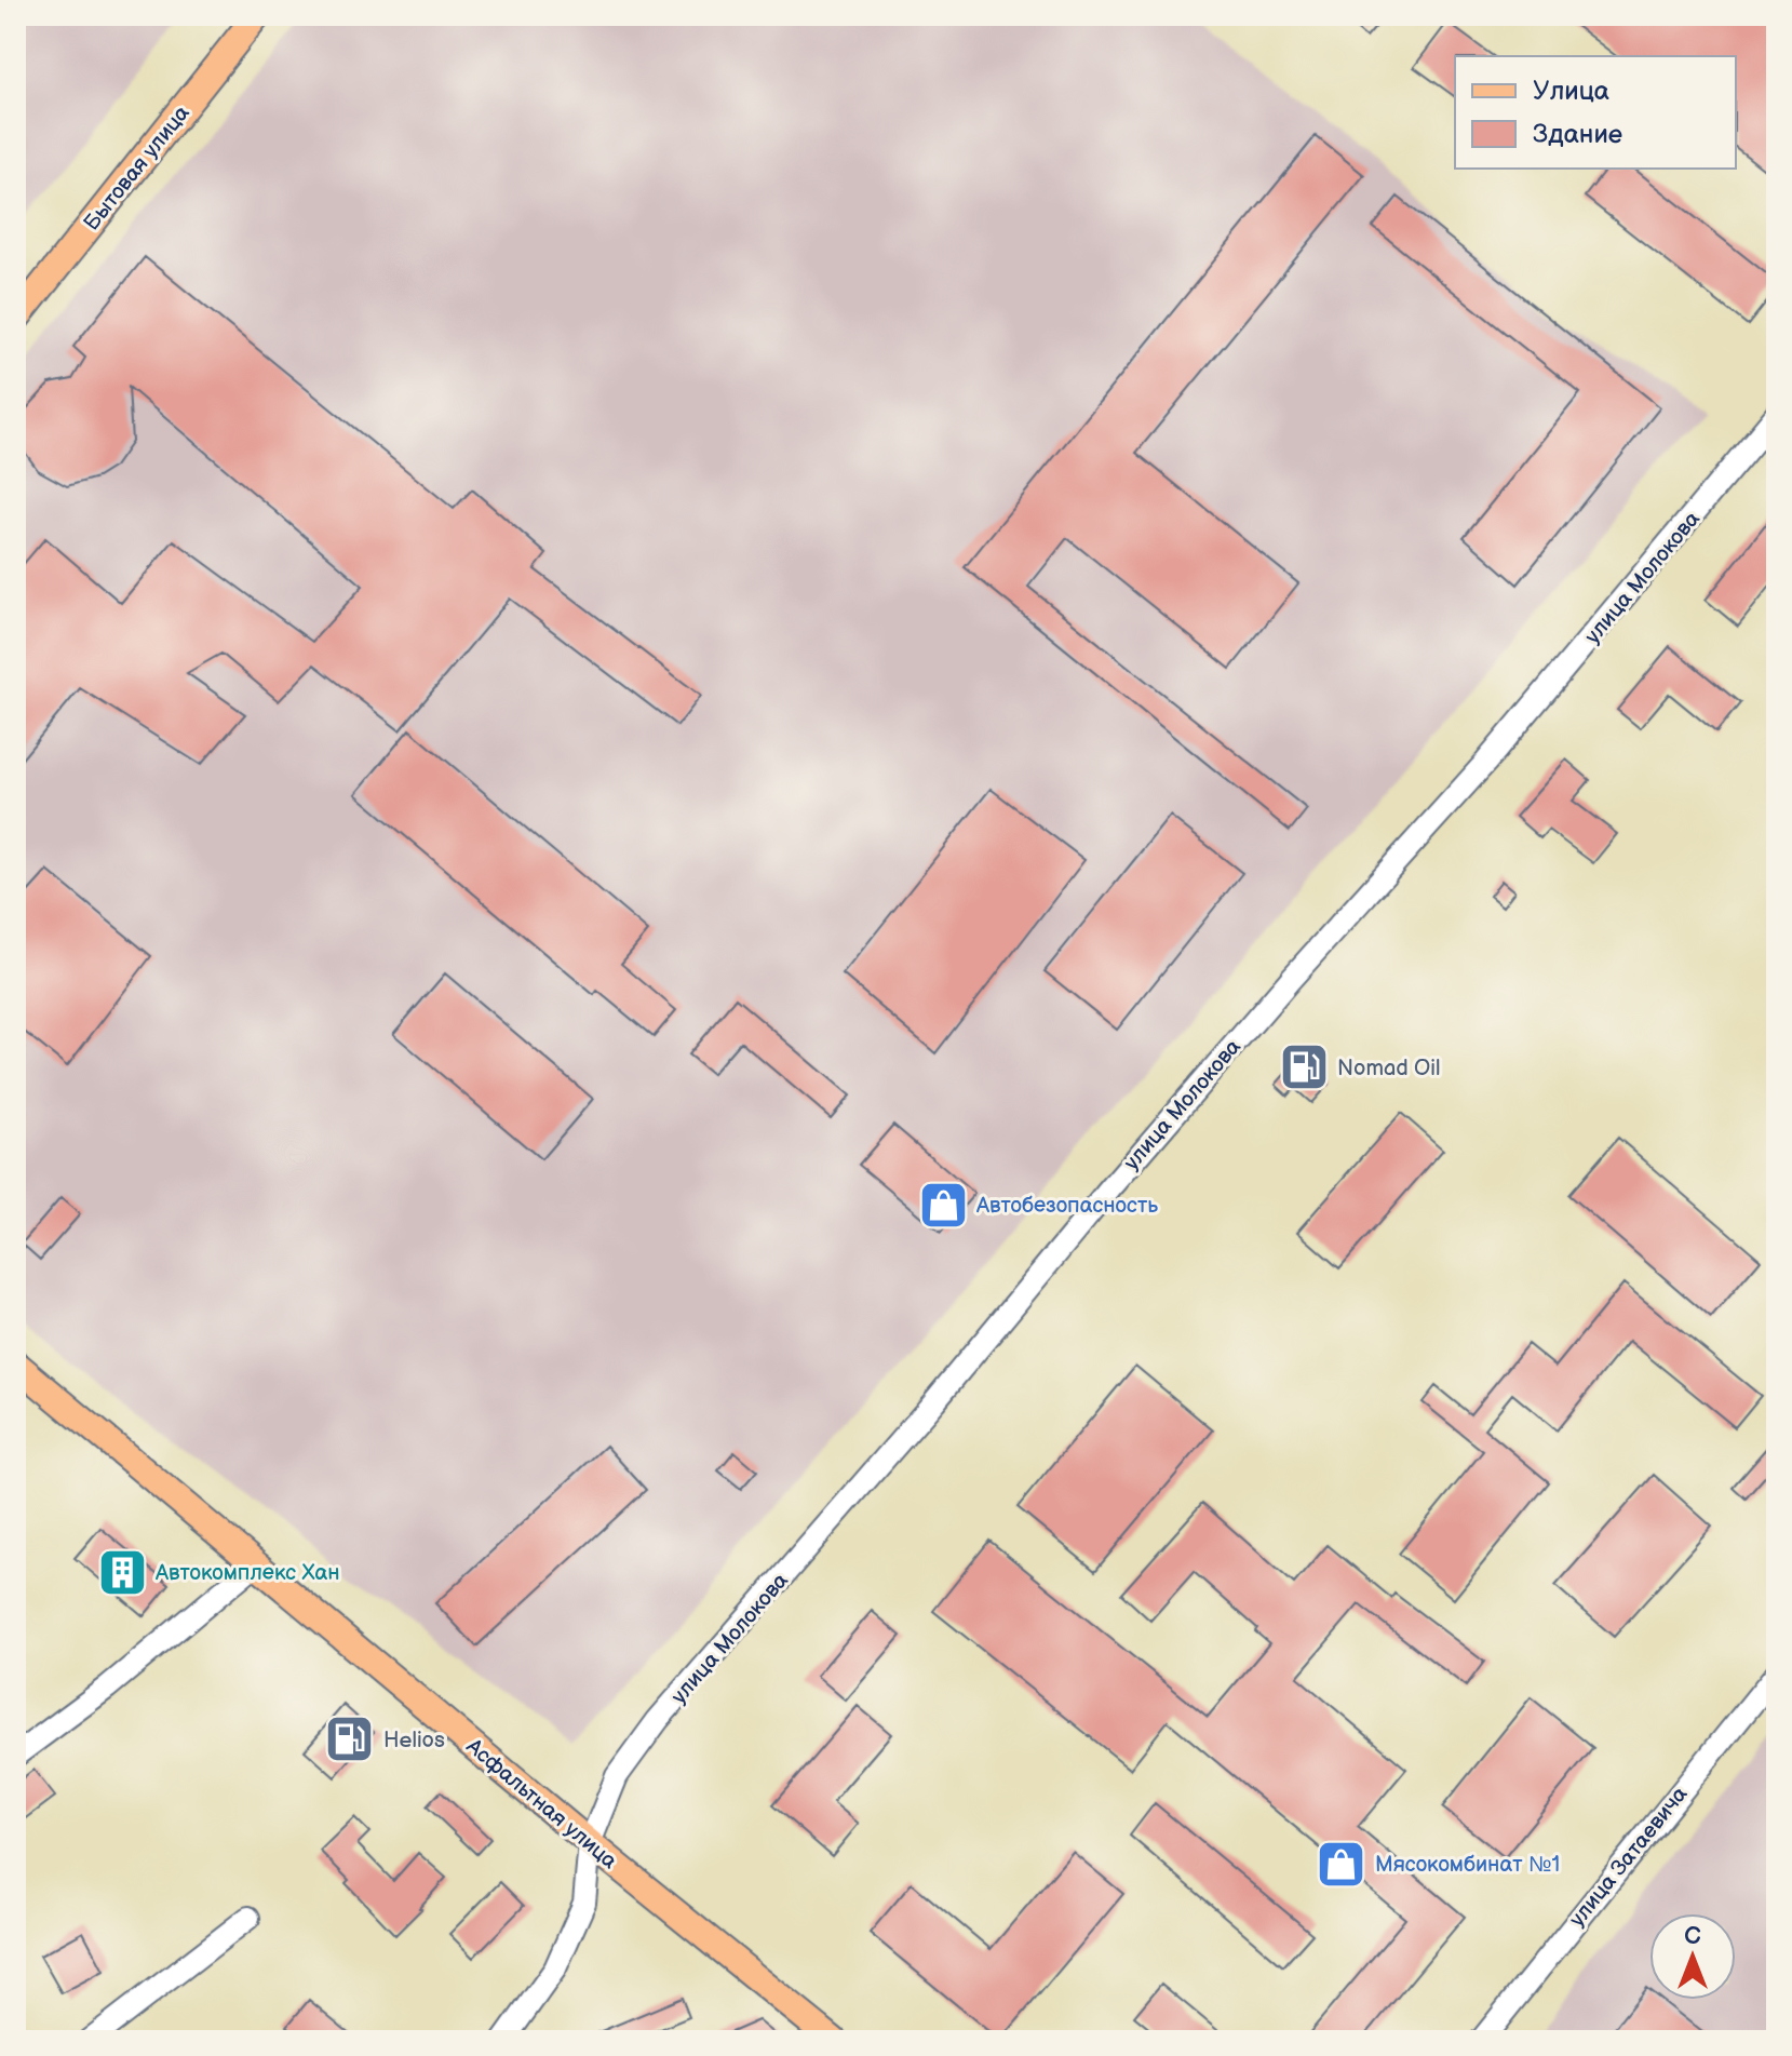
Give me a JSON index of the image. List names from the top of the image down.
{
  "streets": {
    "main road": ["Бытовая улица", "Асфальтная улица"],
    "street": ["улица Молокова", "улица Затаевича"]
  },
  "crossings": [
    ["улица Молокова", "Асфальтная улица"]
  ],
  "places": {
    "fuel station": ["Nomad Oil", "Helios"],
    "shop": ["Автобезопасность", "Мясокомбинат №1"],
    "building": ["Автокомплекс Хан"]
  },
  "legend": ["Улица", "Здание"],
  "north": "top"
}
